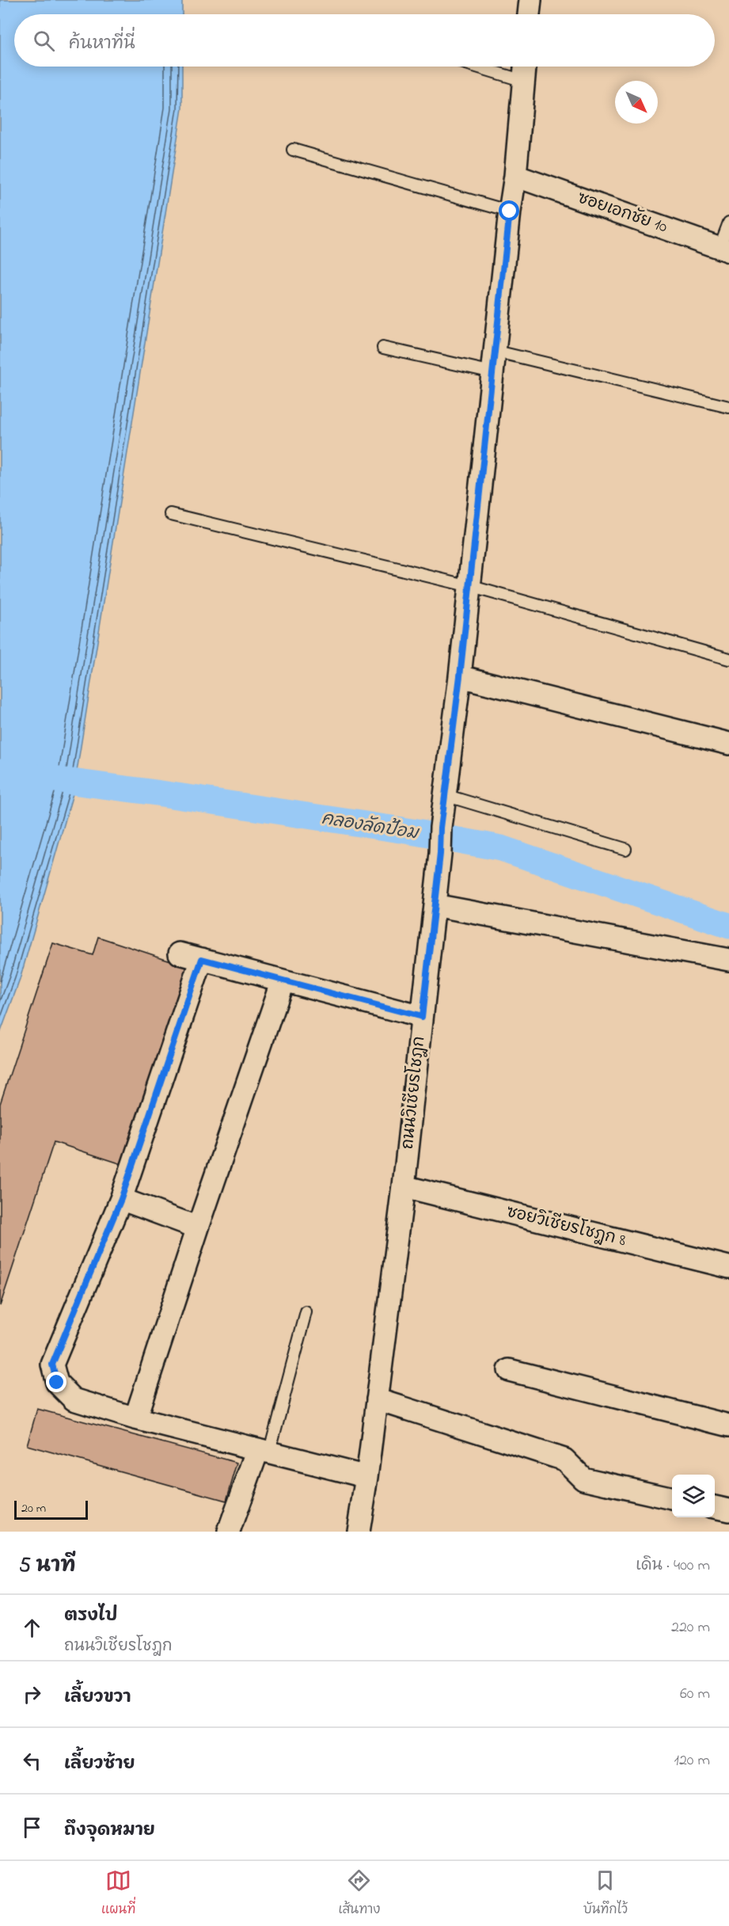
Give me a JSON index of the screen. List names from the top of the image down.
{
  "streets": {
    "street": ["ซอยเอกชัย 10", "ถนนวิเชียรโชฎก", "ซอยวิเชียรโชฎก 8"]
  },
  "crossings": [
    ["ซอยเอกชัย 10", "ถนนวิเชียรโชฎก"],
    ["ถนนวิเชียรโชฎก", "ซอยวิเชียรโชฎก 8"]
  ],
  "water": ["คลองลัดป้อม"],
  "scale_bar": "20 m",
  "north": "bottom right",
  "page": {
    "search": "ค้นหาที่นี่",
    "scale": "20 m",
    "heading": ["5 นาที", "เดิน · 400 m"],
    "list": [
      ["ตรงไป", "ถนนวิเชียรโชฎก", "220 m"],
      ["เลี้ยวขวา", "60 m"],
      ["เลี้ยวซ้าย", "120 m"],
      "ถึงจุดหมาย"
    ],
    "nav": ["แผนที่", "เส้นทาง", "บันทึกไว้"]
  }
}
